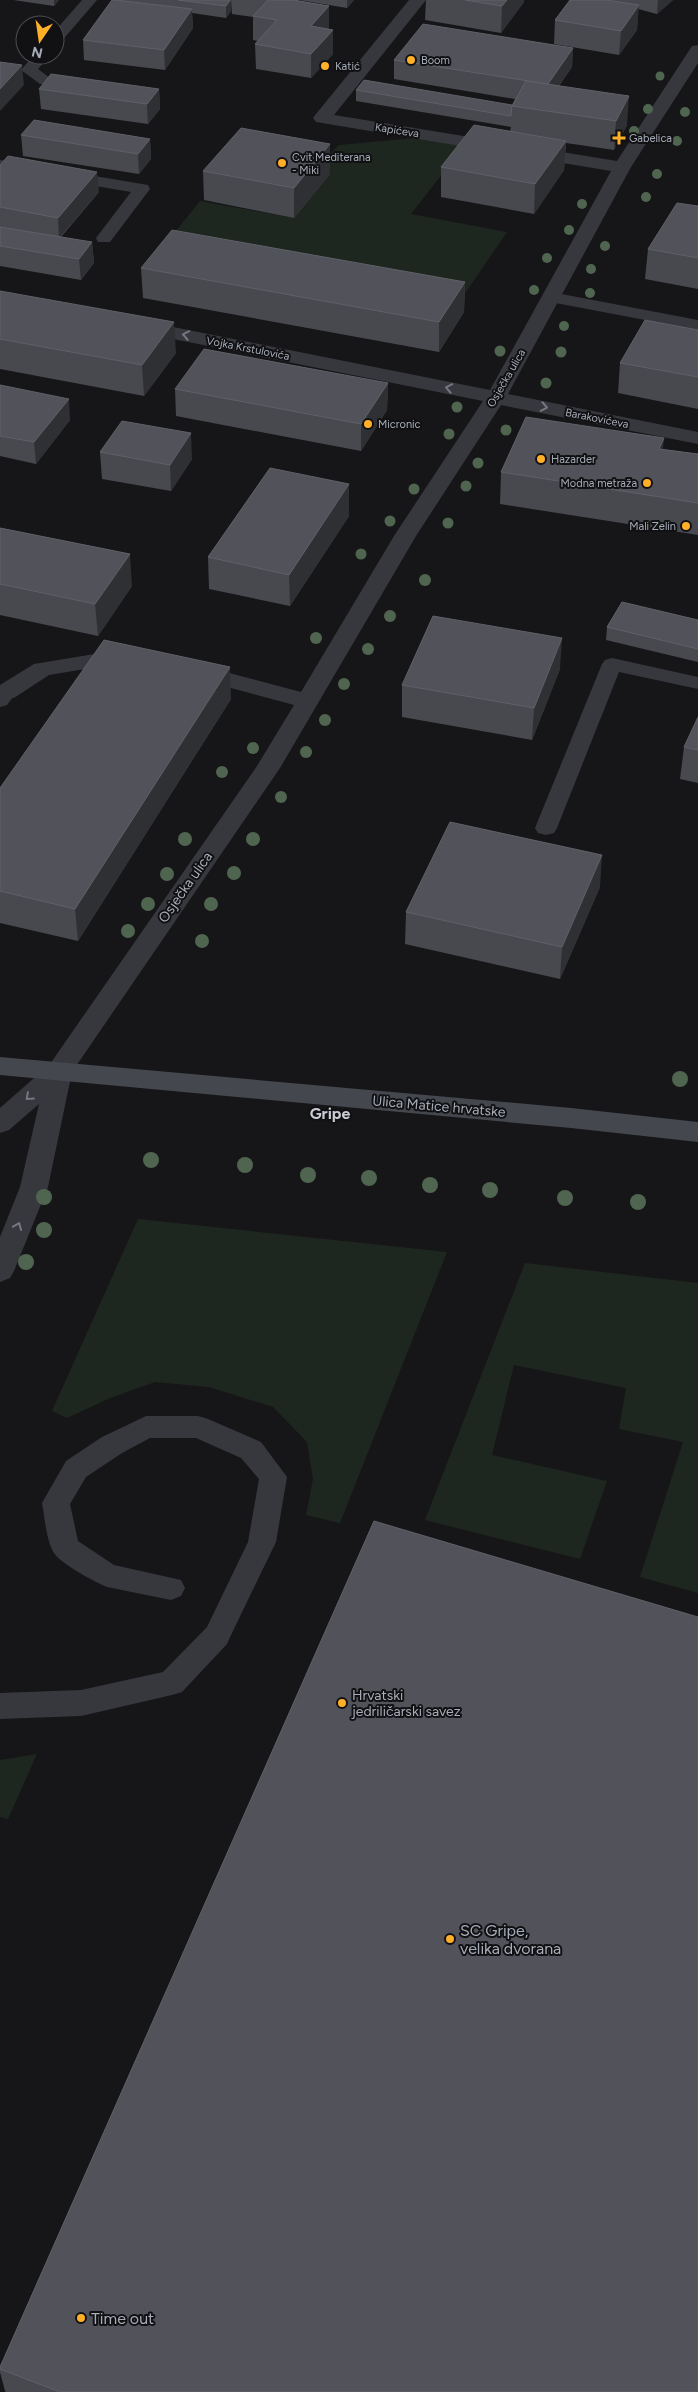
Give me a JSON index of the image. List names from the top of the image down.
{
  "streets": {
    "street": [
      "Kapićeva",
      "Vojka Krstulovića",
      "Osječka ulica",
      "Barakovićeva",
      "Ulica Matice hrvatske"
    ]
  },
  "crossings": [
    ["Kapićeva", "Osječka ulica"],
    ["Vojka Krstulovića", "Osječka ulica"],
    ["Vojka Krstulovića", "Barakovićeva"],
    ["Osječka ulica", "Barakovićeva"],
    ["Osječka ulica", "Ulica Matice hrvatske"]
  ],
  "one_way": ["Vojka Krstulovića", "Barakovićeva"],
  "districts": ["Gripe"],
  "places": {
    "other": [
      "Boom",
      "Katić",
      "Cvit Mediterana - Miki",
      "Micronic",
      "Hazarder",
      "Modna metraža",
      "Mali Zelin",
      "Hrvatski jedriličarski savez",
      "SC Gripe, velika dvorana",
      "Time out"
    ],
    "health": ["Gabelica"]
  },
  "north": "bottom"
}
